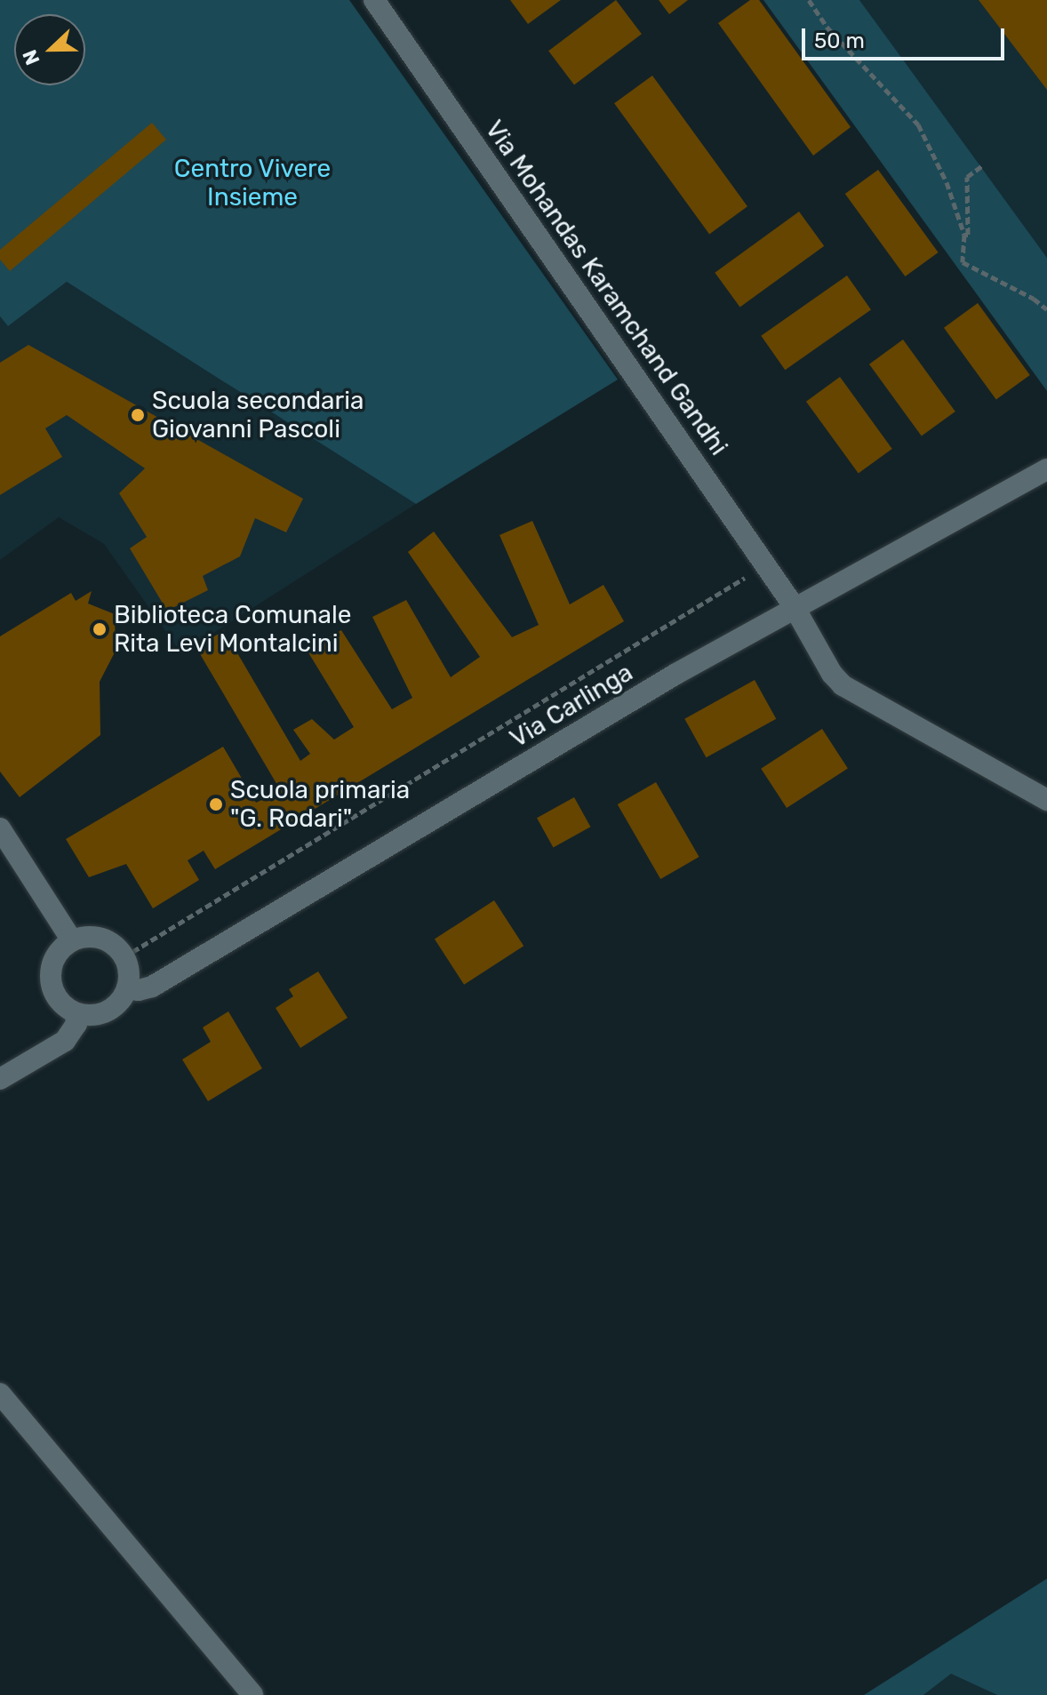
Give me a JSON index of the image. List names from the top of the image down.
{
  "streets": {
    "street": ["Via Mohandas Karamchand Gandhi", "Via Carlinga"]
  },
  "crossings": [
    ["Via Mohandas Karamchand Gandhi", "Via Carlinga"]
  ],
  "parks": ["Centro Vivere Insieme"],
  "places": ["Scuola secondaria Giovanni Pascoli", "Biblioteca Comunale Rita Levi Montalcini", "Scuola primaria \"G. Rodari\""],
  "scale_bar": "50 m",
  "north": "left"
}
